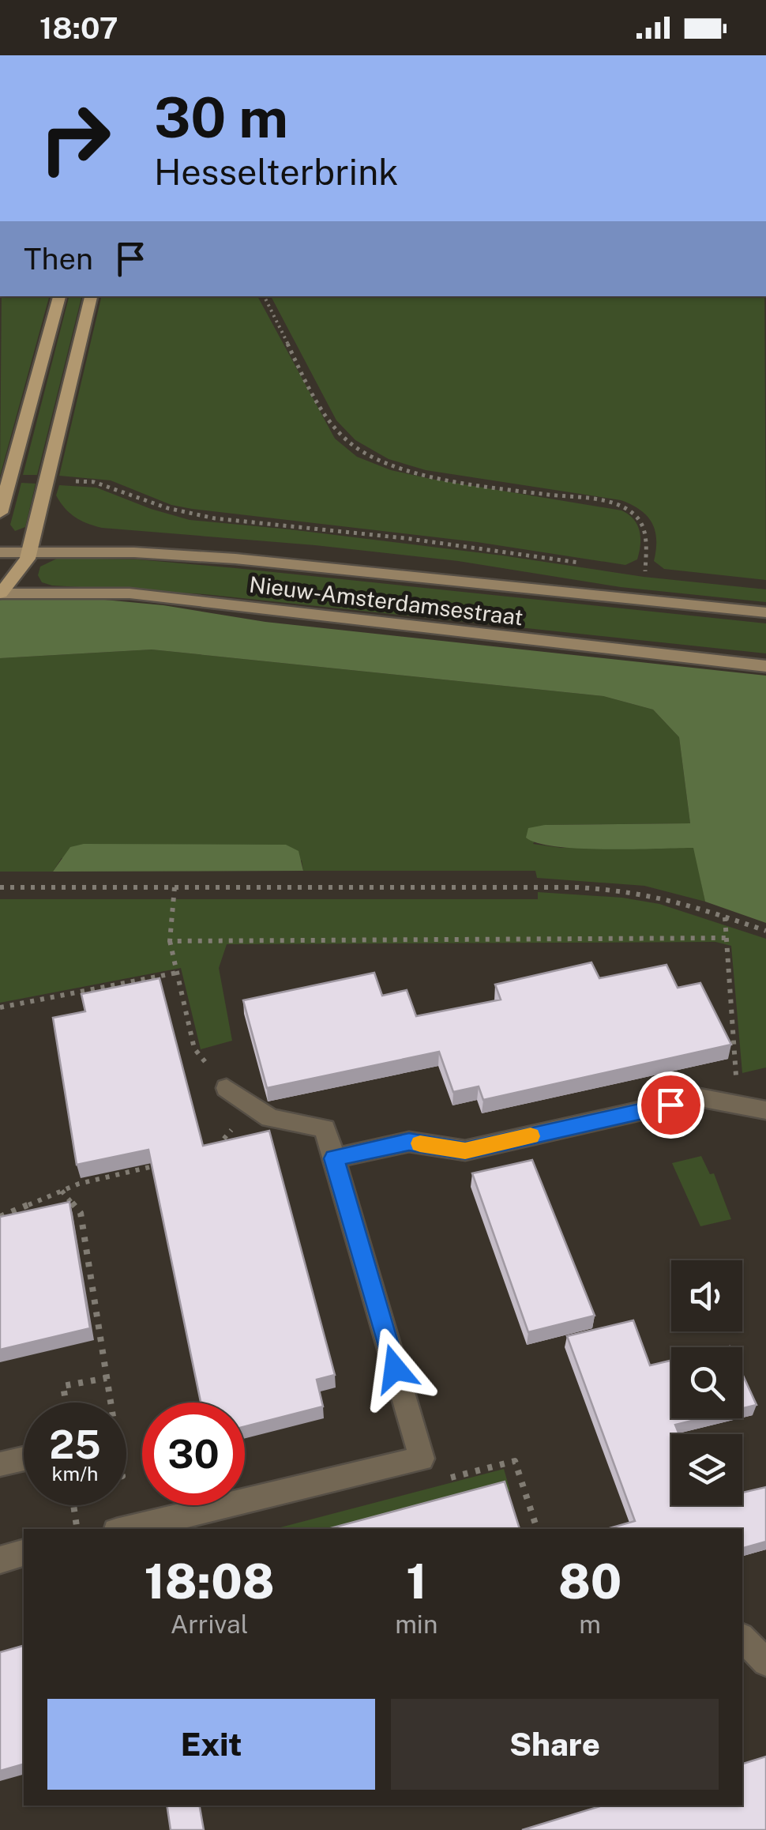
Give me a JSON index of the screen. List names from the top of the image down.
{
  "streets": {
    "street": ["Nieuw-Amsterdamsestraat"]
  },
  "page": {
    "status": "18:07",
    "turn": ["30 m", "Hesselterbrink"],
    "then": "Then",
    "speed": "25 km/h",
    "limit": "30",
    "eta": [
      "18:08",
      "Arrival",
      "1",
      "min",
      "80",
      "m"
    ],
    "buttons": ["Exit", "Share"]
  }
}
